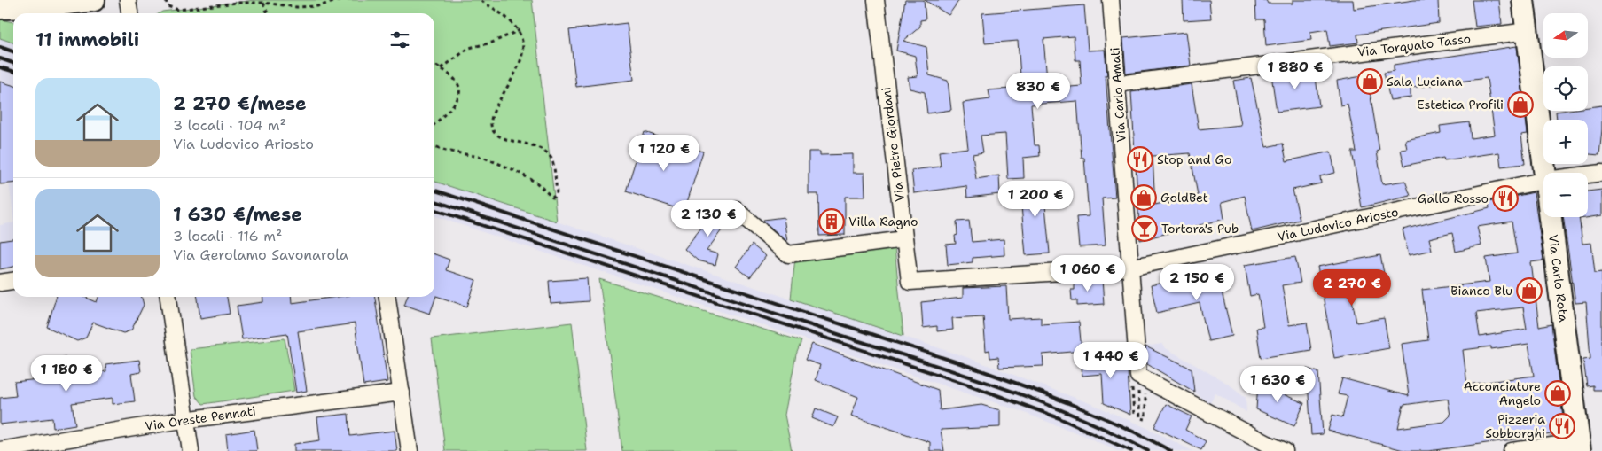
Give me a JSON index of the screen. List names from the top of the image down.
{
  "streets": {
    "street": [
      "Via Torquato Tasso",
      "Via Carlo Amati",
      "Via Pietro Giordani",
      "Via Ludovico Ariosto",
      "Via Carlo Rota",
      "Via Oreste Pennati"
    ]
  },
  "crossings": [
    ["Via Torquato Tasso", "Via Carlo Amati"],
    ["Via Torquato Tasso", "Via Carlo Rota"],
    ["Via Carlo Amati", "Via Pietro Giordani"],
    ["Via Carlo Amati", "Via Ludovico Ariosto"],
    ["Via Pietro Giordani", "Via Ludovico Ariosto"]
  ],
  "places": {
    "shop": [
      "Sala Luciana",
      "Estetica Profili",
      "GoldBet",
      "Bianco Blu",
      "Acconciature Angelo"
    ],
    "restaurant": ["Stop and Go", "Gallo Rosso", "Pizzeria Sobborghi"],
    "building": ["Villa Ragno"],
    "bar": ["Tortora's Pub"]
  },
  "north": "left",
  "page": {
    "map_buttons": ["+", "−"],
    "heading": "11 immobili",
    "price": [
      "1 880 €",
      "830 €",
      "1 120 €",
      "1 200 €",
      "2 130 €",
      "1 060 €",
      "2 150 €",
      "2 270 €",
      "1 440 €",
      "1 180 €",
      "1 630 €"
    ],
    "list": [
      {
        "name": "2 270 €/mese",
        "note": "3 locali · 104 m² · Via Ludovico Ariosto"
      },
      {
        "name": "1 630 €/mese",
        "note": "3 locali · 116 m² · Via Gerolamo Savonarola"
      }
    ]
  }
}
